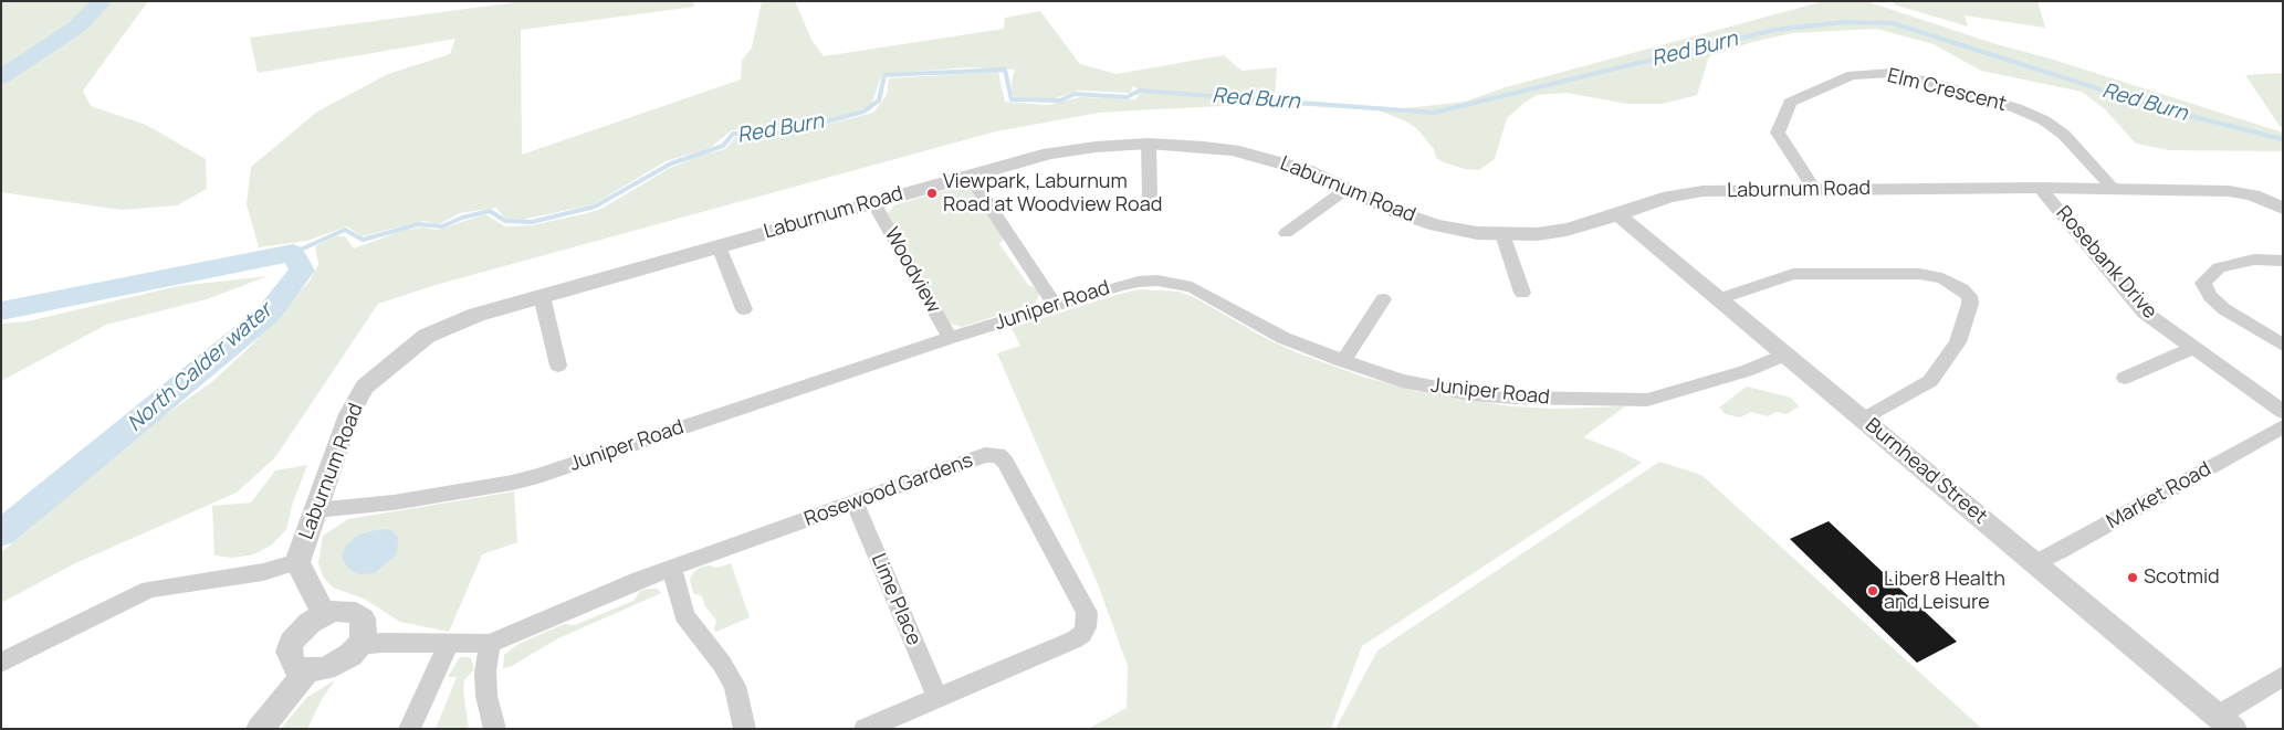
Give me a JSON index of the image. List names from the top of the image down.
{
  "streets": {
    "street": [
      "Elm Crescent",
      "Laburnum Road",
      "Rosebank Drive",
      "Woodview",
      "Juniper Road",
      "Burnhead Street",
      "Rosewood Gardens",
      "Market Road",
      "Lime Place"
    ]
  },
  "crossings": [
    ["Elm Crescent", "Laburnum Road"],
    ["Laburnum Road", "Rosebank Drive"],
    ["Laburnum Road", "Woodview"],
    ["Laburnum Road", "Juniper Road"],
    ["Laburnum Road", "Burnhead Street"],
    ["Laburnum Road", "Rosewood Gardens"],
    ["Woodview", "Juniper Road"],
    ["Juniper Road", "Burnhead Street"],
    ["Burnhead Street", "Market Road"],
    ["Rosewood Gardens", "Lime Place"]
  ],
  "water": ["Red Burn", "North Calder water"],
  "places": ["Viewpark, Laburnum Road at Woodview Road", "Scotmid", "Liber8 Health and Leisure"]
}
